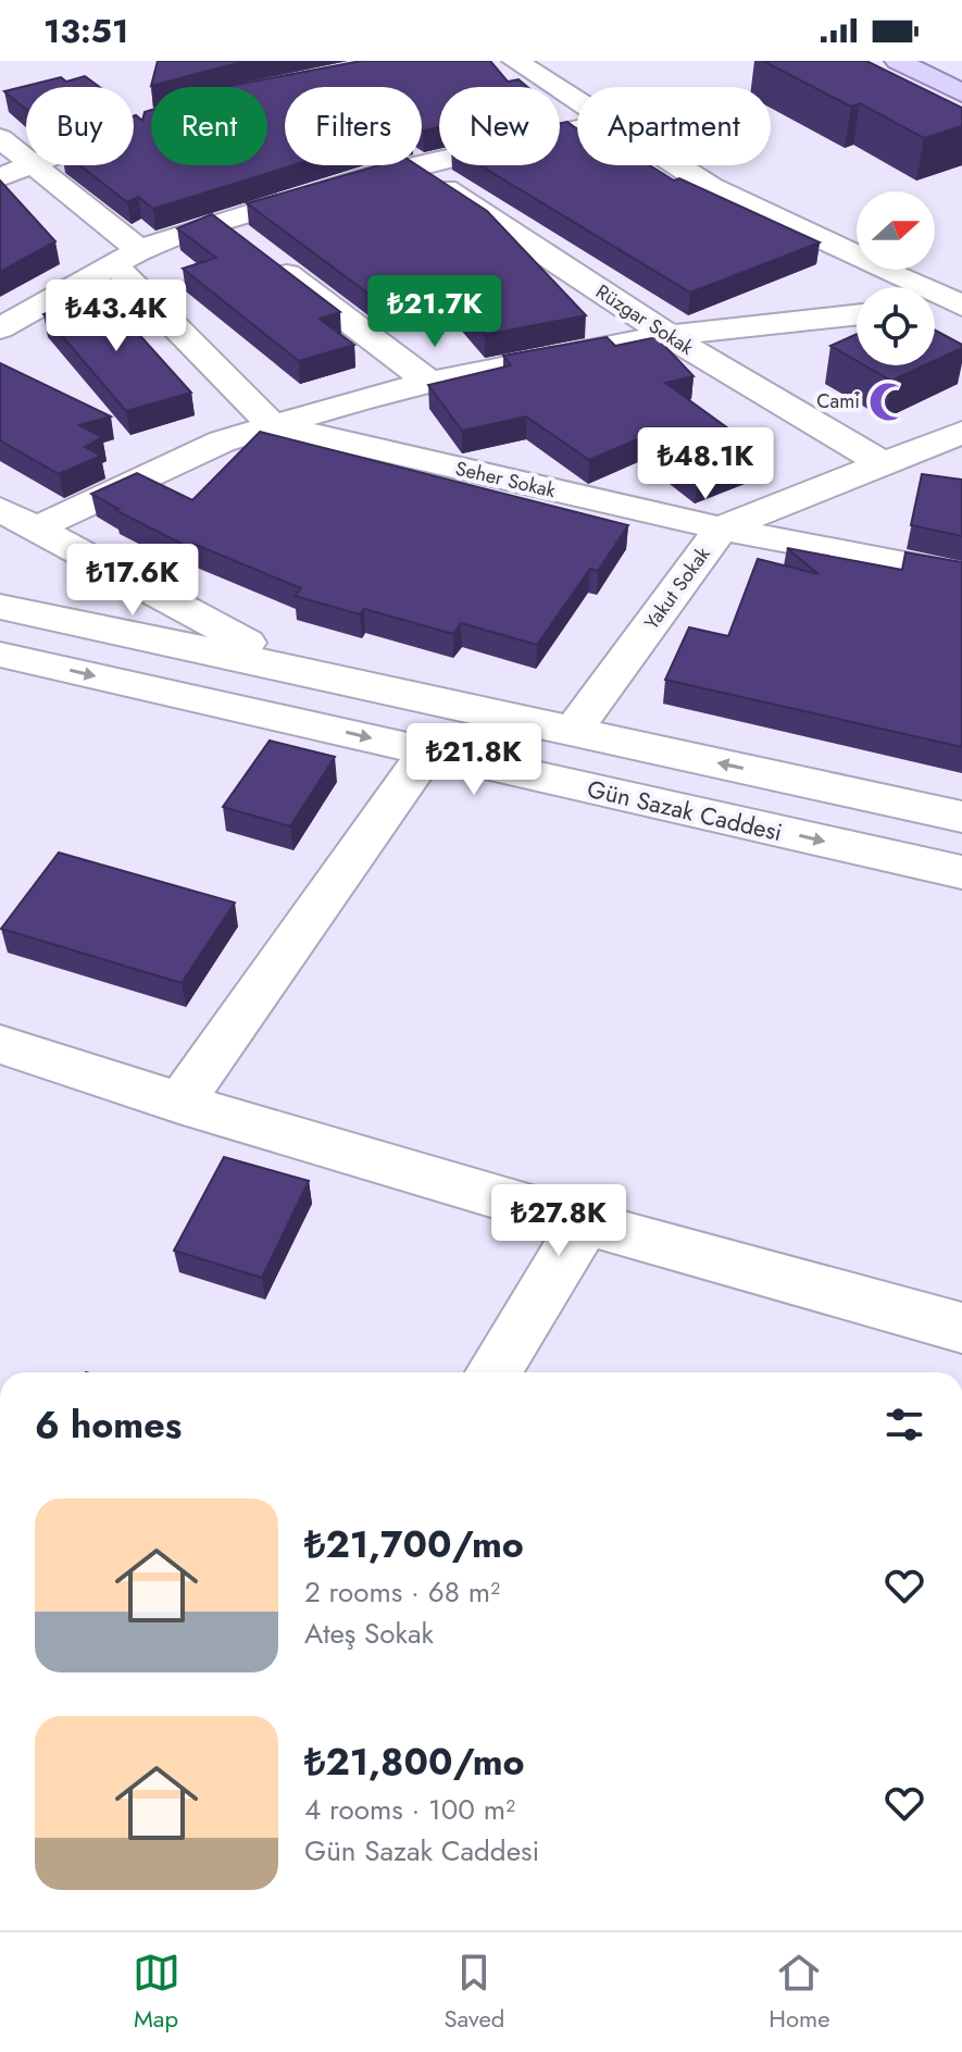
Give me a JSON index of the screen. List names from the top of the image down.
{
  "streets": {
    "street": [
      "Rüzgar Sokak",
      "Seher Sokak",
      "Yakut Sokak",
      "Gün Sazak Caddesi"
    ]
  },
  "crossings": [
    ["Rüzgar Sokak", "Yakut Sokak"],
    ["Seher Sokak", "Yakut Sokak"]
  ],
  "places": {
    "mosque": ["Cami"]
  },
  "north": "right",
  "page": {
    "status": "13:51",
    "chip": [
      "Buy",
      "Rent",
      "Filters",
      "New",
      "Apartment"
    ],
    "price": [
      "₺21.7K",
      "₺43.4K",
      "₺48.1K",
      "₺17.6K",
      "₺21.8K",
      "₺27.8K"
    ],
    "heading": "6 homes",
    "list": [
      {
        "name": "₺21,700/mo",
        "note": "2 rooms · 68 m² · Ateş Sokak"
      },
      {
        "name": "₺21,800/mo",
        "note": "4 rooms · 100 m² · Gün Sazak Caddesi"
      }
    ],
    "tabs": ["Map", "Saved", "Home"]
  }
}
